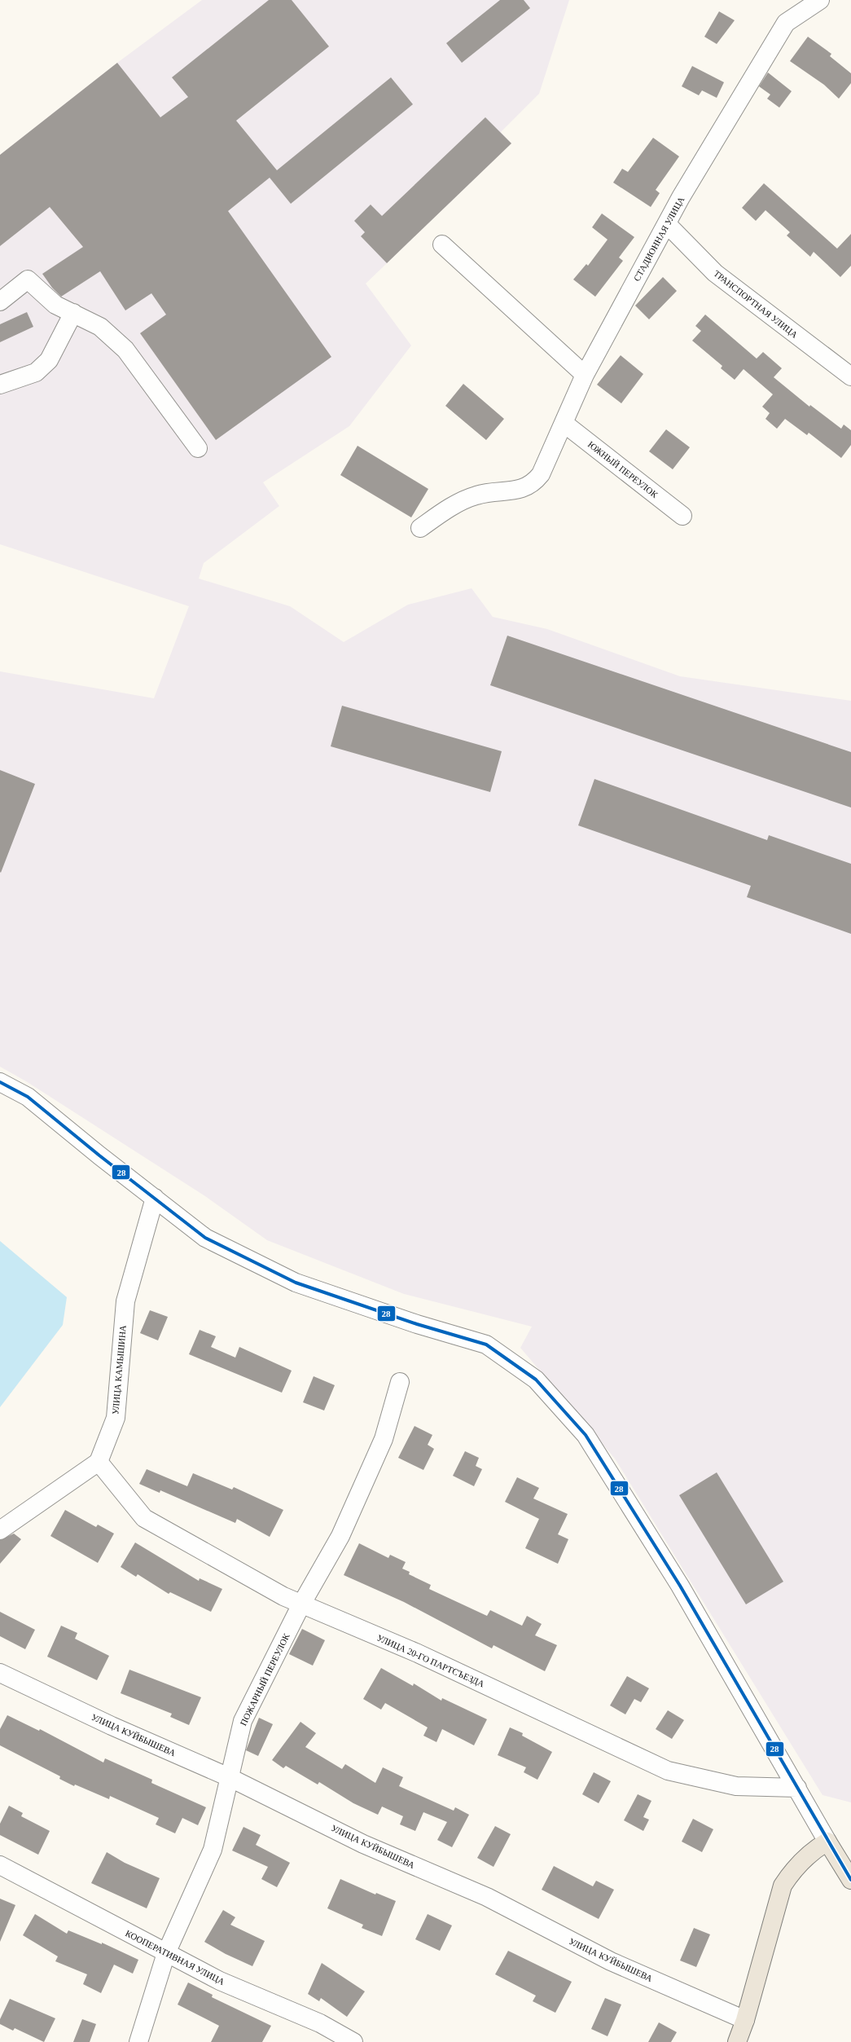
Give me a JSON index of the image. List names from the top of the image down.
{
  "streets": {
    "street": [
      "СТАДИОННАЯ УЛИЦА",
      "ТРАНСПОРТНАЯ УЛИЦА",
      "ЮЖНЫЙ ПЕРЕУЛОК",
      "УЛИЦА КАМЫШИНА",
      "УЛИЦА 20-ГО ПАРТСЪЕЗДА",
      "ПОЖАРНЫЙ ПЕРЕУЛОК",
      "УЛИЦА КУЙБЫШЕВА",
      "КООПЕРАТИВНАЯ УЛИЦА"
    ]
  },
  "crossings": [
    ["СТАДИОННАЯ УЛИЦА", "ТРАНСПОРТНАЯ УЛИЦА"],
    ["СТАДИОННАЯ УЛИЦА", "ЮЖНЫЙ ПЕРЕУЛОК"],
    ["УЛИЦА КАМЫШИНА", "УЛИЦА 20-ГО ПАРТСЪЕЗДА"],
    ["УЛИЦА 20-ГО ПАРТСЪЕЗДА", "ПОЖАРНЫЙ ПЕРЕУЛОК"],
    ["ПОЖАРНЫЙ ПЕРЕУЛОК", "УЛИЦА КУЙБЫШЕВА"],
    ["ПОЖАРНЫЙ ПЕРЕУЛОК", "КООПЕРАТИВНАЯ УЛИЦА"]
  ],
  "lines": ["transit line 28"]
}
